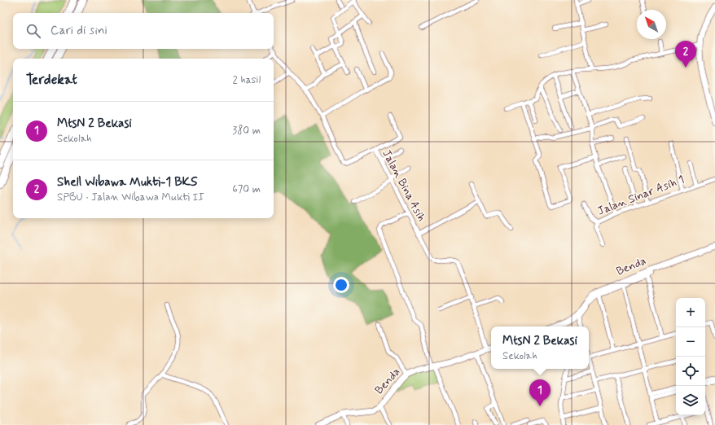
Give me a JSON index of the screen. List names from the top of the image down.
{
  "streets": {
    "street": ["Jalan Bina Asih", "Jalan Sinar Asih 1", "Benda"]
  },
  "crossings": [
    ["Jalan Bina Asih", "Benda"]
  ],
  "north": "top left",
  "page": {
    "search": "Cari di sini",
    "pins": ["2", "1"],
    "heading": ["Terdekat", "2 hasil"],
    "list": [
      {
        "mark": "1",
        "name": "MtsN 2 Bekasi",
        "note": "Sekolah",
        "value": "380 m"
      },
      {
        "mark": "2",
        "name": "Shell Wibawa Mukti-1 BKS",
        "note": "SPBU · Jalan Wibawa Mukti II",
        "value": "670 m"
      }
    ],
    "map_buttons": ["+", "−"],
    "popup": ["MtsN 2 Bekasi", "Sekolah"]
  }
}
